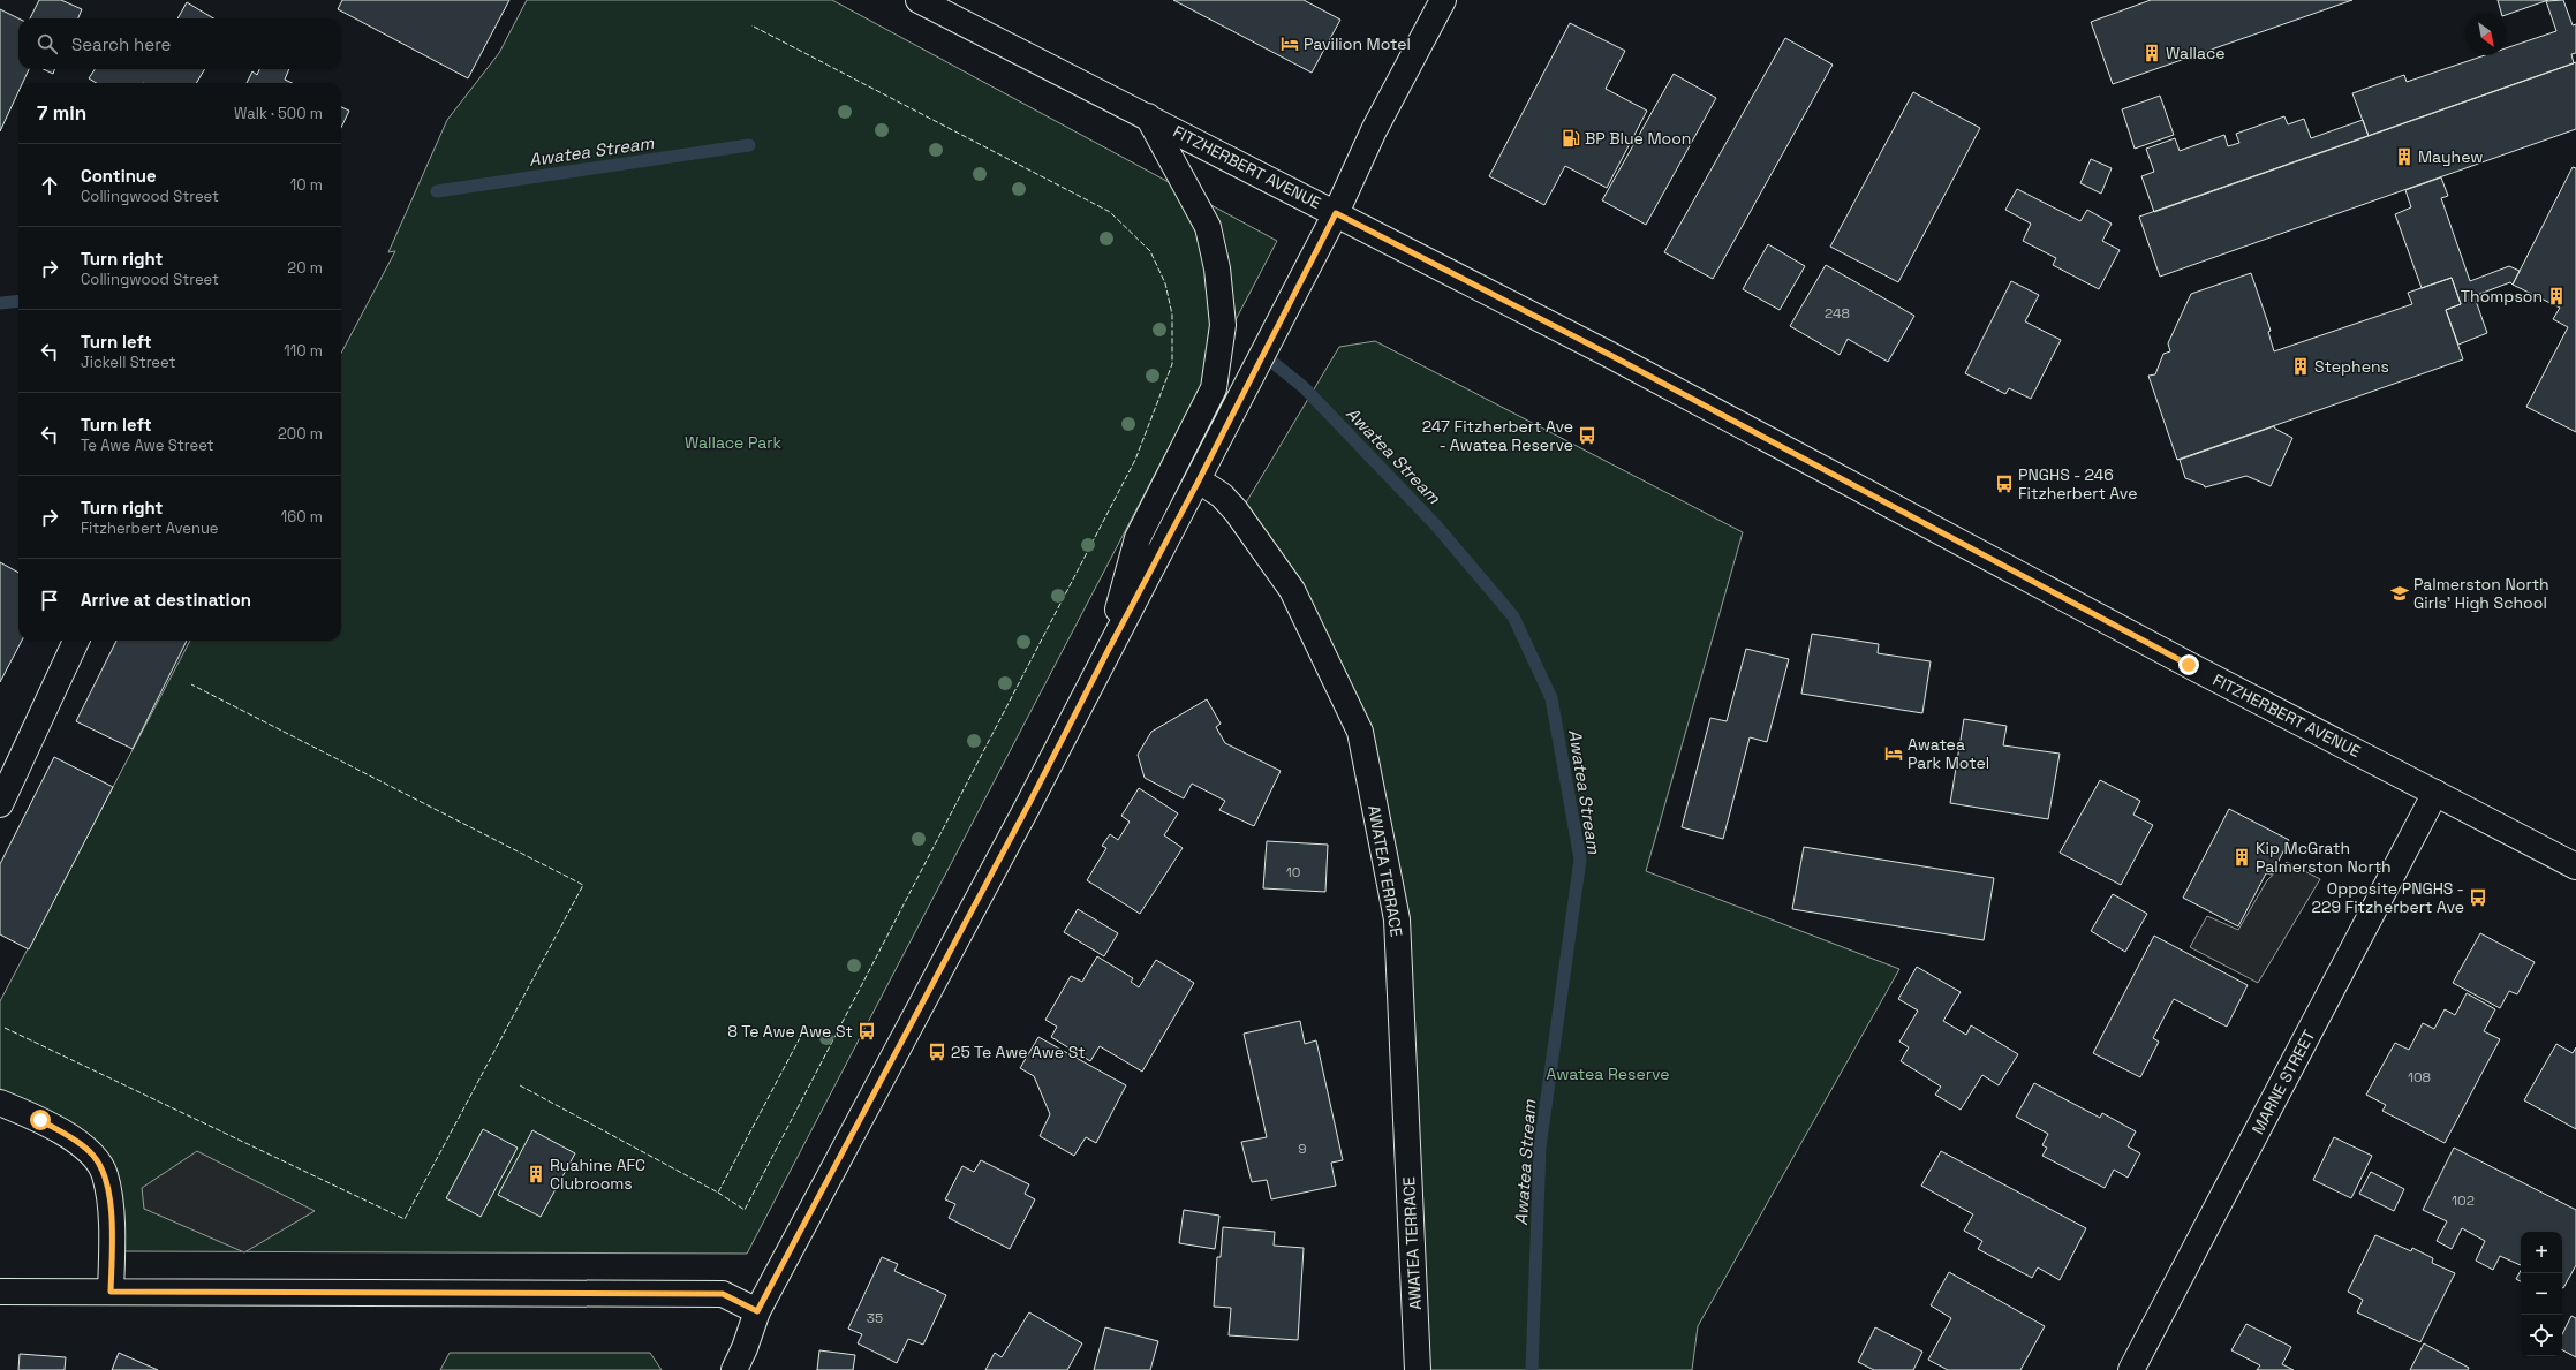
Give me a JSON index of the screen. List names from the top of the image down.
{
  "streets": {
    "main road": ["FITZHERBERT AVENUE", "AWATEA TERRACE", "MARNE STREET"]
  },
  "crossings": [
    ["FITZHERBERT AVENUE", "MARNE STREET"]
  ],
  "water": ["Awatea Stream"],
  "parks": ["Wallace Park", "Awatea Reserve"],
  "places": {
    "hotel": ["Pavilion Motel", "Awatea Park Motel"],
    "building": [
      "Wallace",
      "Mayhew",
      "Thompson",
      "Stephens",
      "Kip McGrath Palmerston North",
      "Ruahine AFC Clubrooms"
    ],
    "fuel station": ["BP Blue Moon"],
    "bus stop": [
      "247 Fitzherbert Ave - Awatea Reserve",
      "PNGHS - 246 Fitzherbert Ave",
      "Opposite PNGHS - 229 Fitzherbert Ave",
      "8 Te Awe Awe St",
      "25 Te Awe Awe St"
    ],
    "school or university": ["Palmerston North Girls' High School"]
  },
  "house_numbers": [
    "248",
    "10",
    "108",
    "9",
    "102",
    "35"
  ],
  "north": "bottom right",
  "page": {
    "search": "Search here",
    "heading": ["7 min", "Walk · 500 m"],
    "list": [
      ["Continue", "Collingwood Street", "10 m"],
      ["Turn right", "Collingwood Street", "20 m"],
      ["Turn left", "Jickell Street", "110 m"],
      ["Turn left", "Te Awe Awe Street", "200 m"],
      ["Turn right", "Fitzherbert Avenue", "160 m"],
      "Arrive at destination"
    ],
    "map_buttons": ["+", "−"]
  }
}
